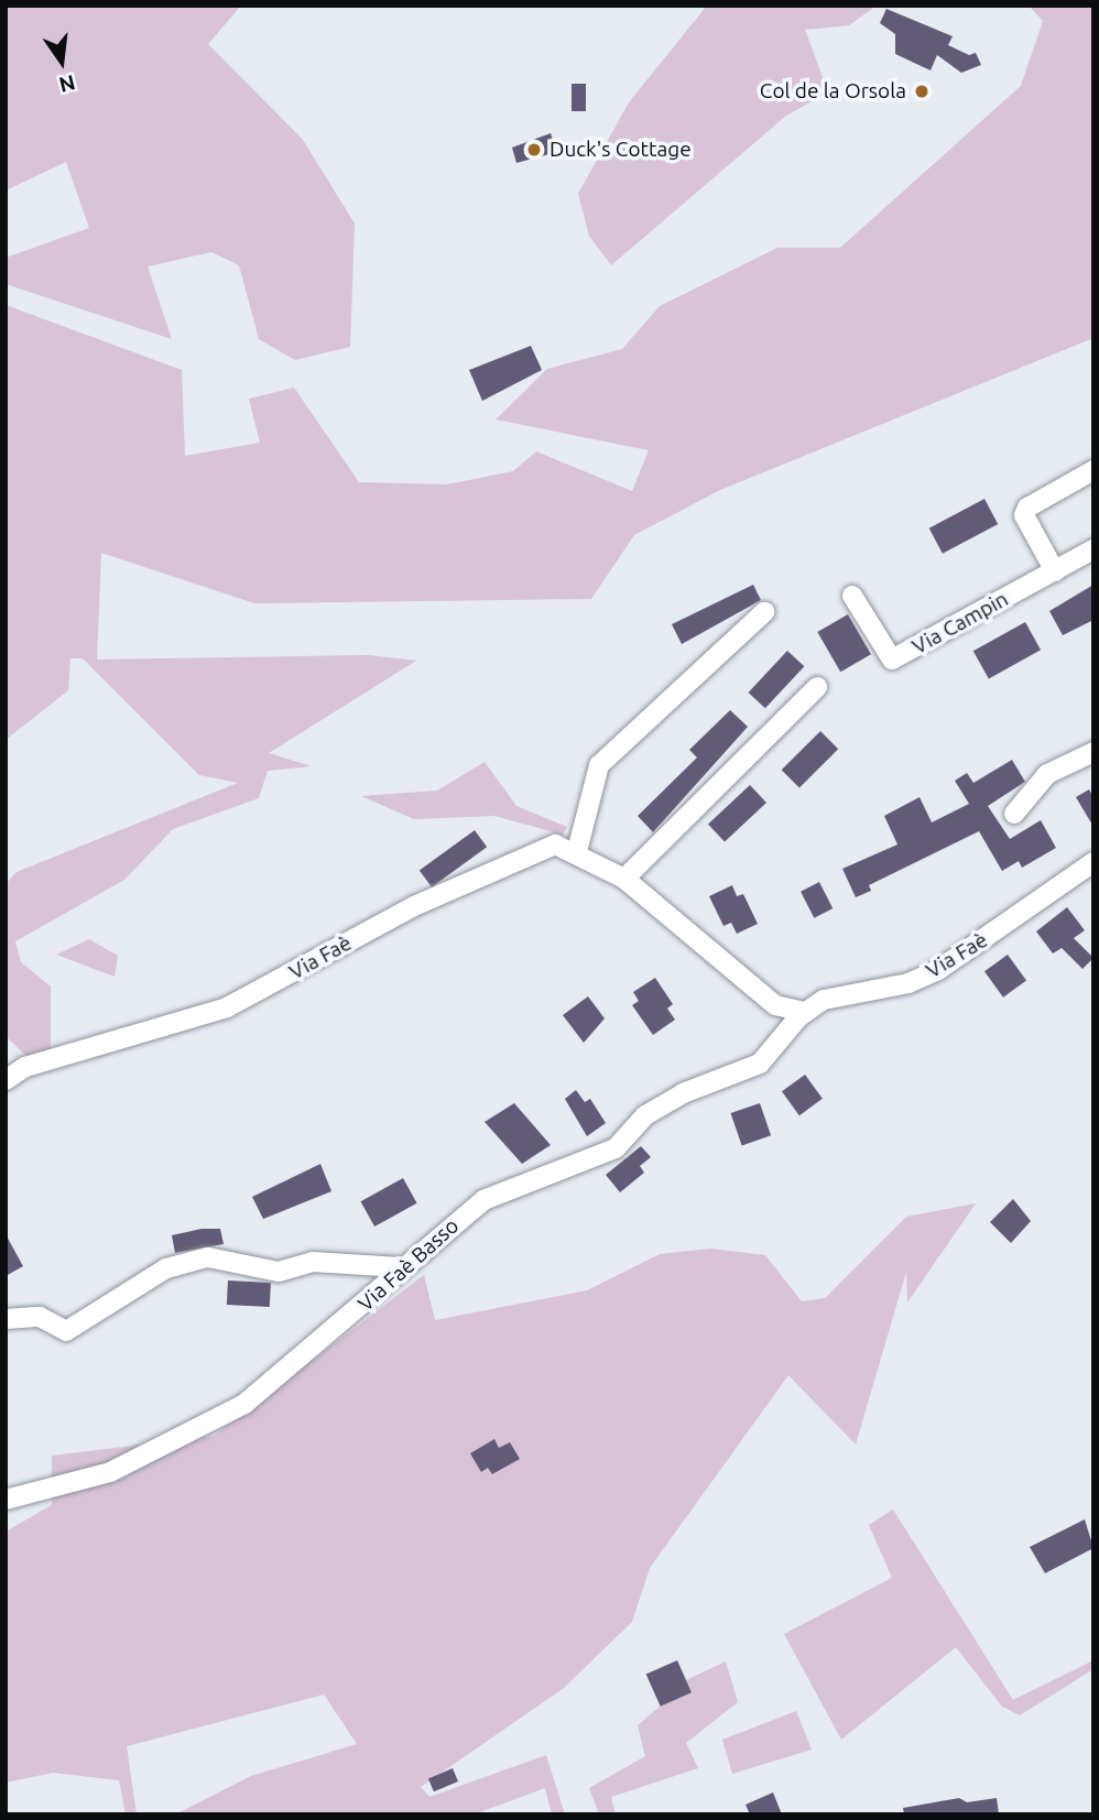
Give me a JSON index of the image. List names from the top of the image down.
{
  "streets": {
    "street": ["Via Campin", "Via Faè", "Via Faè Basso"]
  },
  "crossings": [
    ["Via Faè", "Via Faè Basso"]
  ],
  "places": ["Col de la Orsola", "Duck's Cottage"],
  "north": "bottom"
}
